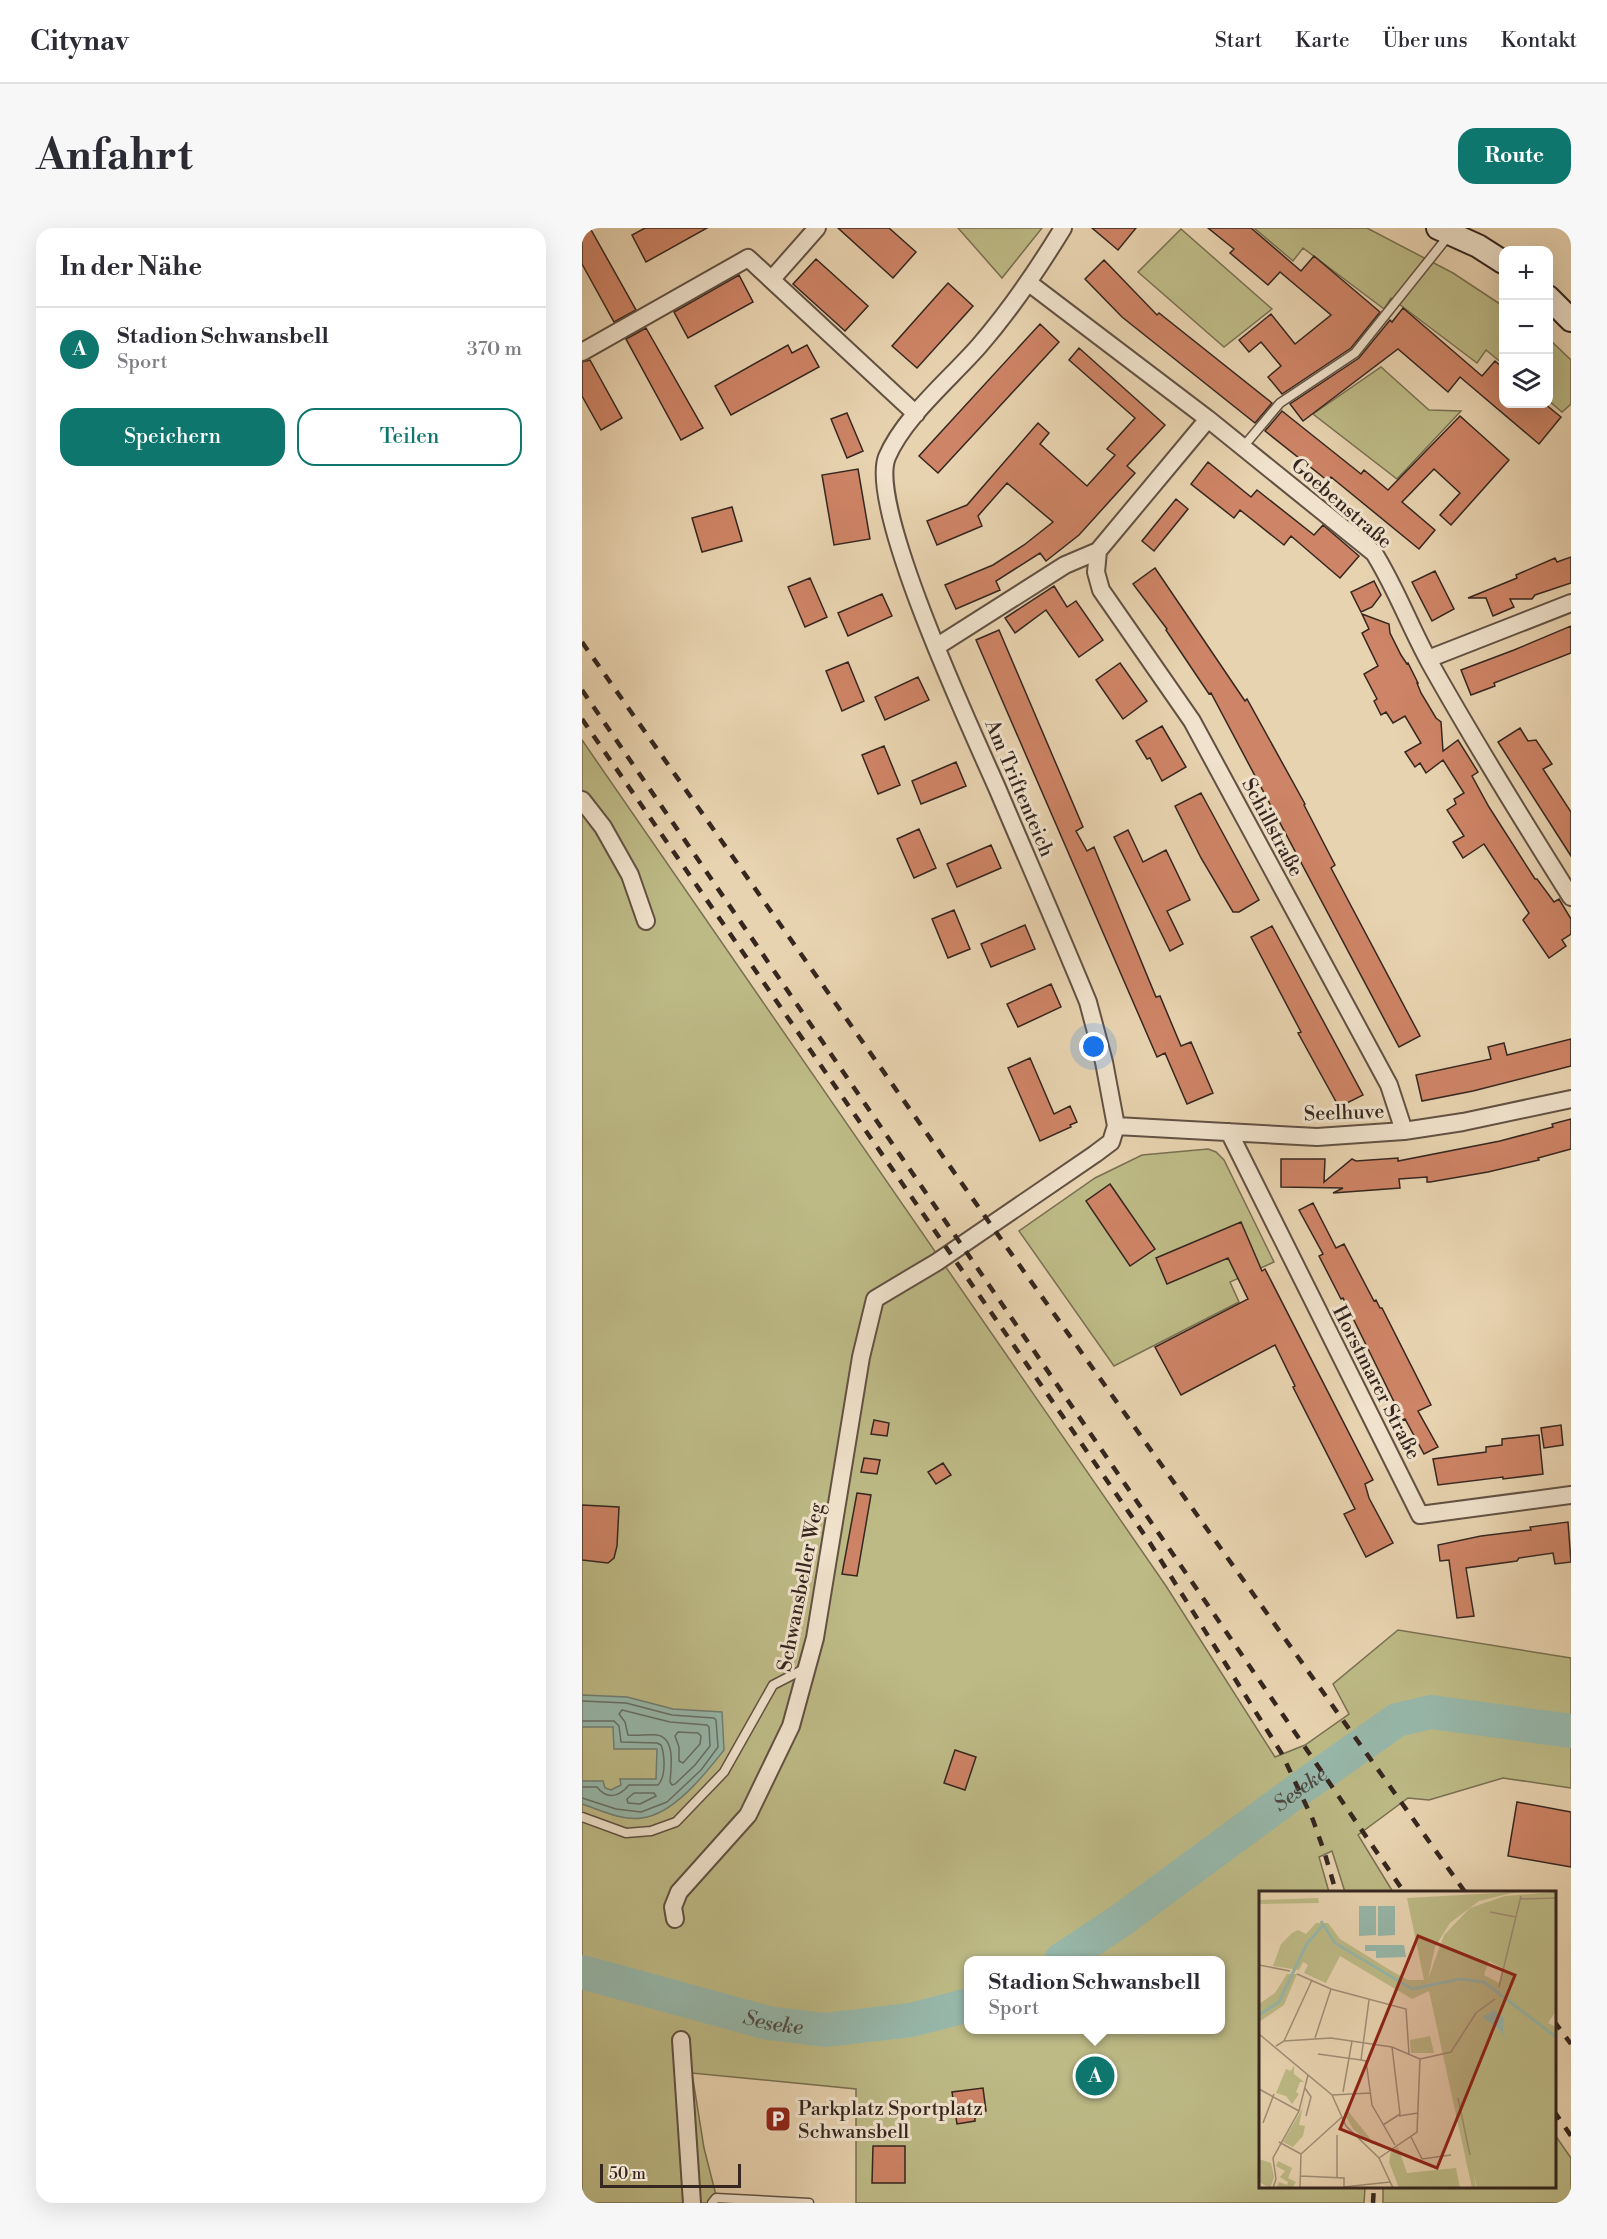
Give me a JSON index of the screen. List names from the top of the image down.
{
  "streets": {
    "street": [
      "Goebenstraße",
      "Am Triftenteich",
      "Schillstraße",
      "Seelhuve",
      "Horstmarer Straße",
      "Schwansbeller Weg"
    ]
  },
  "crossings": [
    ["Goebenstraße", "Am Triftenteich"],
    ["Am Triftenteich", "Seelhuve"],
    ["Am Triftenteich", "Schwansbeller Weg"],
    ["Schillstraße", "Seelhuve"],
    ["Seelhuve", "Horstmarer Straße"],
    ["Seelhuve", "Schwansbeller Weg"]
  ],
  "water": ["Seseke"],
  "places": {
    "parking": ["Parkplatz Sportplatz Schwansbell"]
  },
  "scale_bar": "50 m",
  "page": {
    "header": "Citynav",
    "nav": [
      "Start",
      "Karte",
      "Über uns",
      "Kontakt"
    ],
    "buttons": [
      "Route",
      ["Speichern", "Teilen"]
    ],
    "title": "Anfahrt",
    "heading": "In der Nähe",
    "map_buttons": ["+", "−"],
    "list": [
      {
        "mark": "A",
        "name": "Stadion Schwansbell",
        "note": "Sport",
        "value": "370 m"
      }
    ],
    "popup": ["Stadion Schwansbell", "Sport"],
    "pins": "A",
    "scale": "50 m"
  }
}
